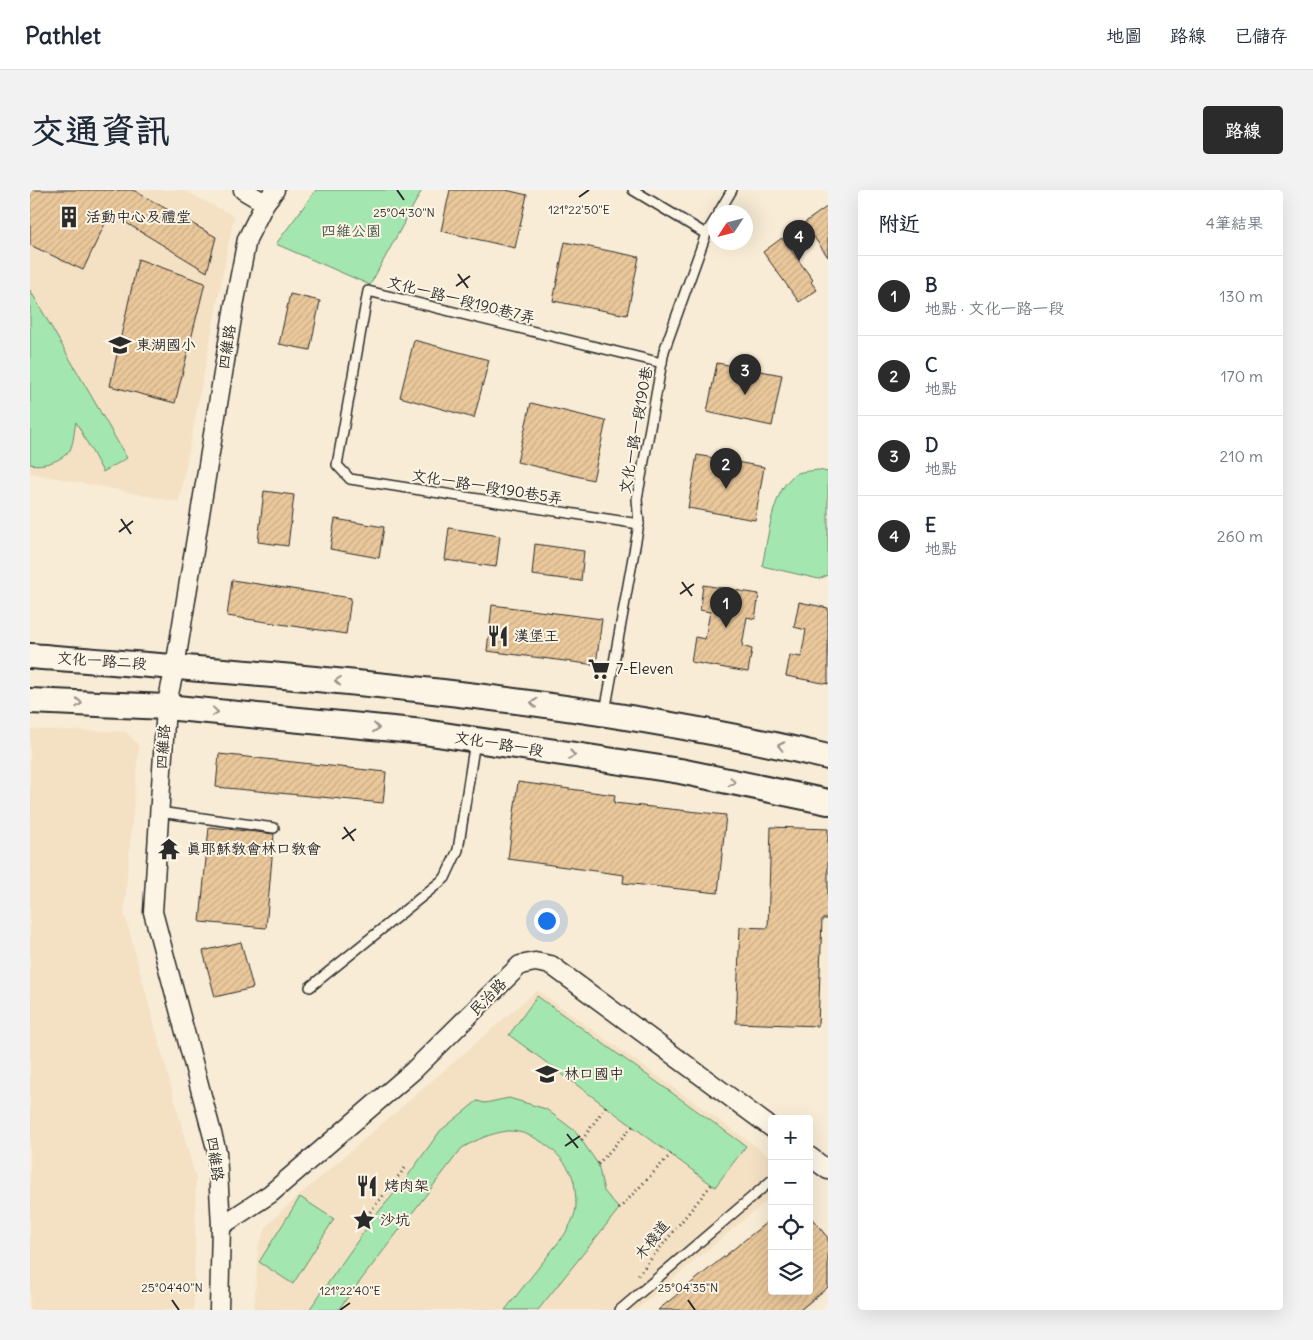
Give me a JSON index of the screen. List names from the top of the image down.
{
  "streets": {
    "main road": ["文化一路二段", "文化一路一段"],
    "street": ["四維路", "民治路"],
    "lane": ["文化一路一段190巷7弄", "文化一路一段190巷", "文化一路一段190巷5弄"],
    "path": ["木棧道"]
  },
  "crossings": [
    ["文化一路一段190巷7弄", "文化一路一段190巷"],
    ["文化一路一段190巷7弄", "文化一路一段190巷5弄"],
    ["四維路", "文化一路二段"],
    ["四維路", "文化一路一段"],
    ["四維路", "民治路"],
    ["文化一路一段190巷", "文化一路一段190巷5弄"]
  ],
  "parks": ["四維公園"],
  "places": {
    "building": ["活動中心及禮堂"],
    "school or university": ["東湖國小", "林口國中"],
    "restaurant": ["漢堡王", "烤肉架"],
    "supermarket": ["7-Eleven"],
    "temple": ["真耶穌教會林口教會"],
    "place": ["沙坑"]
  },
  "north": "bottom left",
  "page": {
    "header": "Pathlet",
    "nav": ["地圖", "路線", "已儲存"],
    "buttons": "路線",
    "title": "交通資訊",
    "heading": ["附近", "4筆結果"],
    "pins": [
      "4",
      "3",
      "2",
      "1"
    ],
    "list": [
      {
        "mark": "1",
        "name": "B",
        "note": "地點 · 文化一路一段",
        "value": "130 m"
      },
      {
        "mark": "2",
        "name": "C",
        "note": "地點",
        "value": "170 m"
      },
      {
        "mark": "3",
        "name": "D",
        "note": "地點",
        "value": "210 m"
      },
      {
        "mark": "4",
        "name": "E",
        "note": "地點",
        "value": "260 m"
      }
    ],
    "map_buttons": ["+", "−"]
  },
  "coordinates": [
    "121°22'50\"E",
    "25°04'30\"N",
    "25°04'40\"N",
    "25°04'35\"N",
    "121°22'40\"E"
  ]
}
